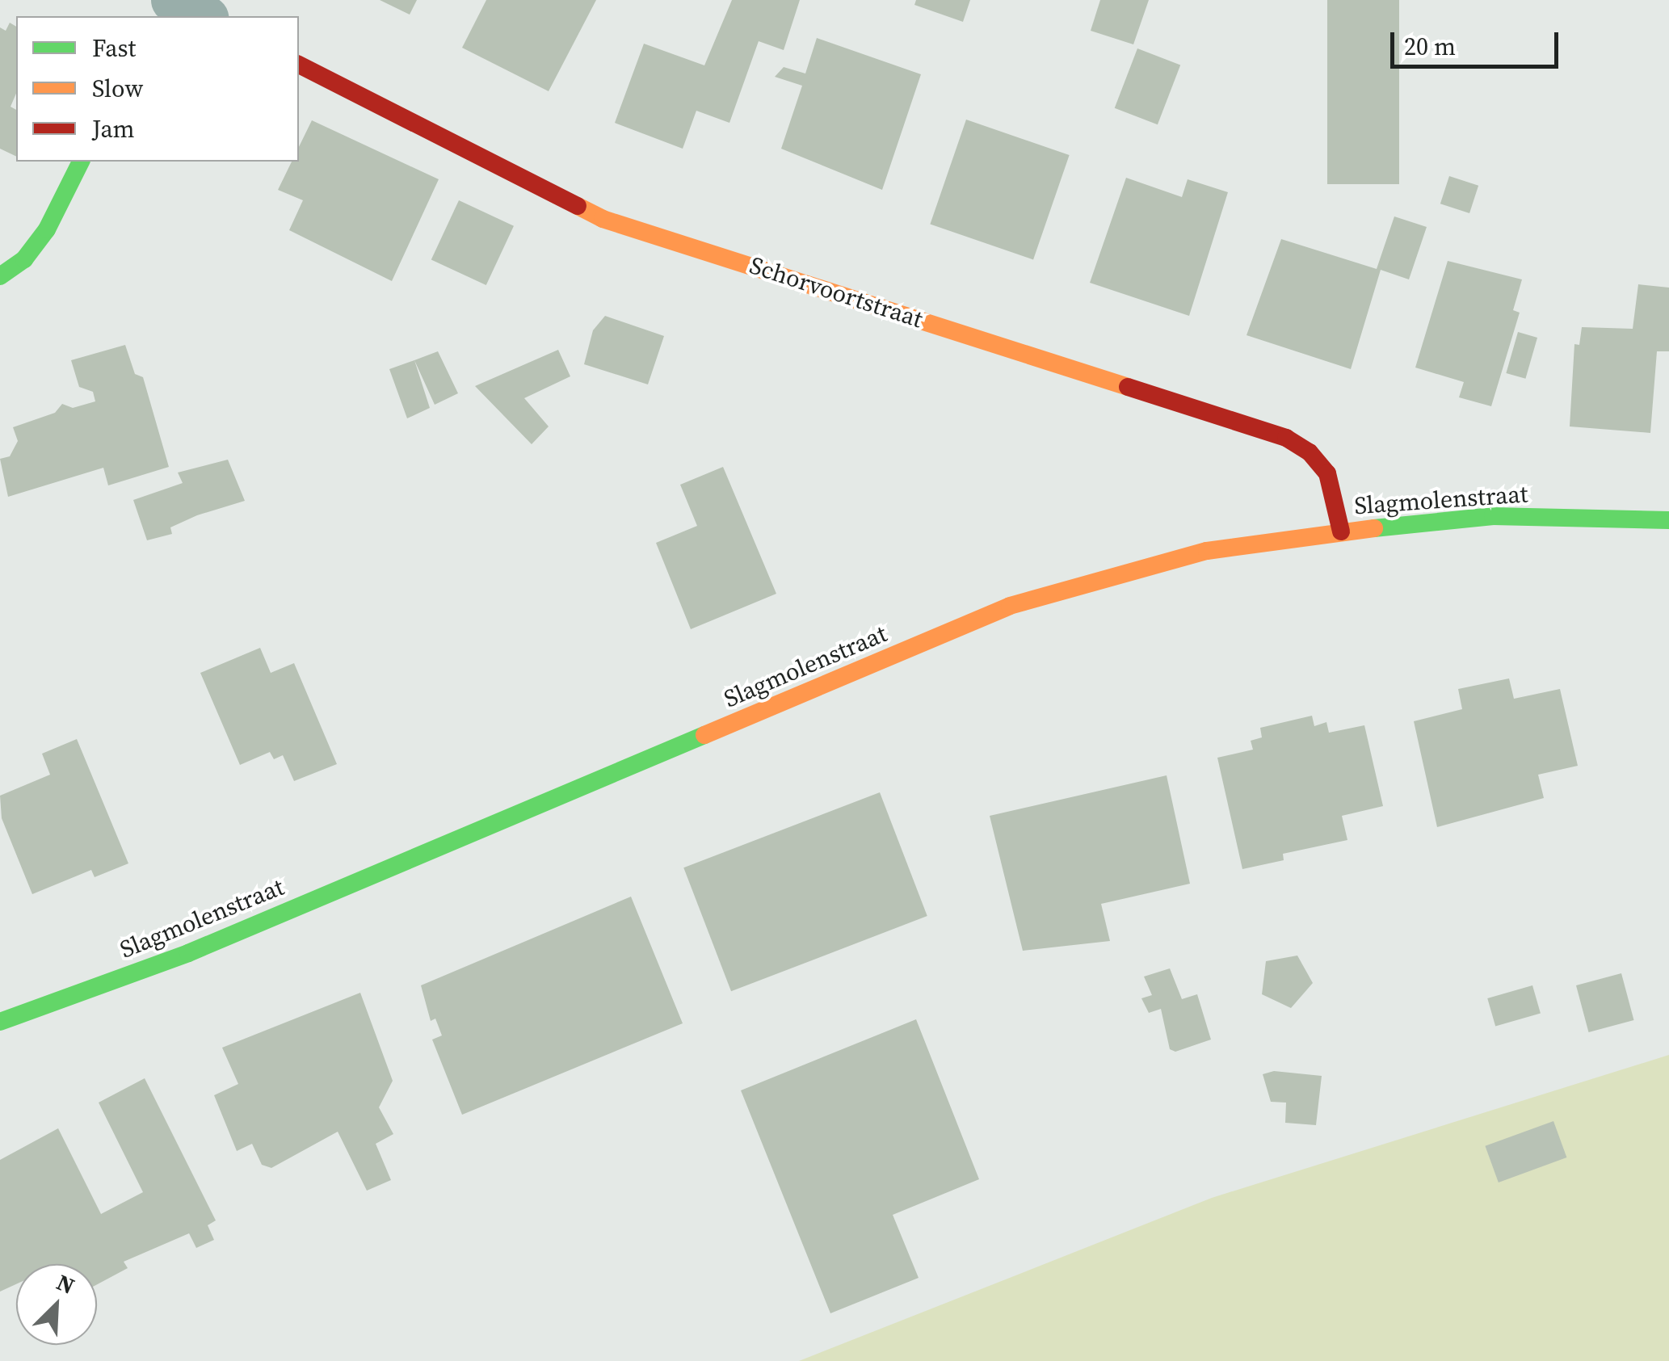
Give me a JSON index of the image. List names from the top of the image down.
{
  "streets": {
    "street": ["Schorvoortstraat", "Slagmolenstraat"]
  },
  "crossings": [
    ["Schorvoortstraat", "Slagmolenstraat"]
  ],
  "legend": ["Fast", "Slow", "Jam"],
  "scale_bar": "20 m",
  "north": "top right"
}
